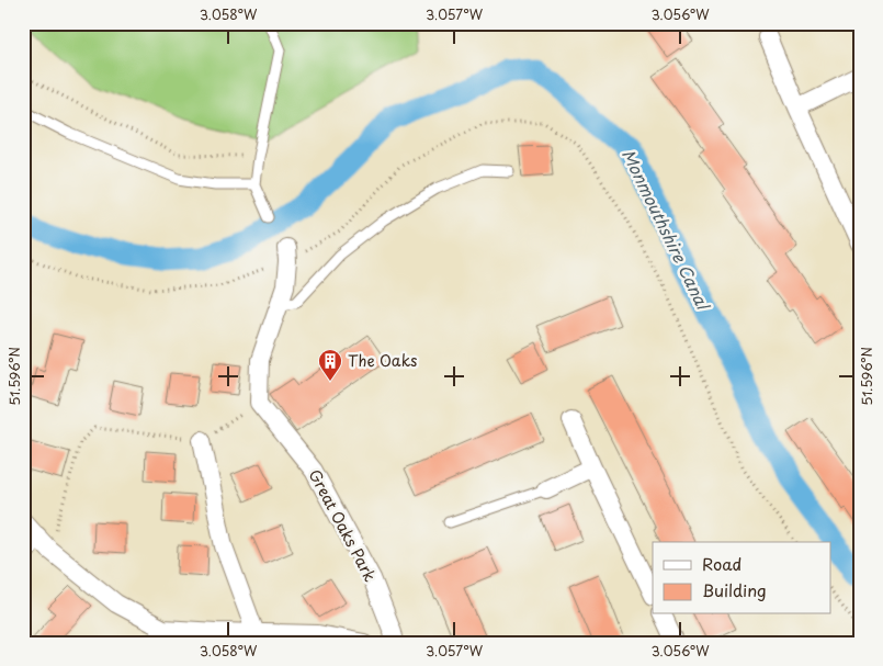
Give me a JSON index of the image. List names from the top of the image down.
{
  "streets": {
    "street": ["Great Oaks Park"]
  },
  "water": ["Monmouthshire Canal"],
  "places": {
    "building": ["The Oaks"]
  },
  "legend": ["Road", "Building"],
  "coordinates": [
    "3.058°W",
    "3.057°W",
    "3.056°W",
    "51.596°N"
  ]
}
